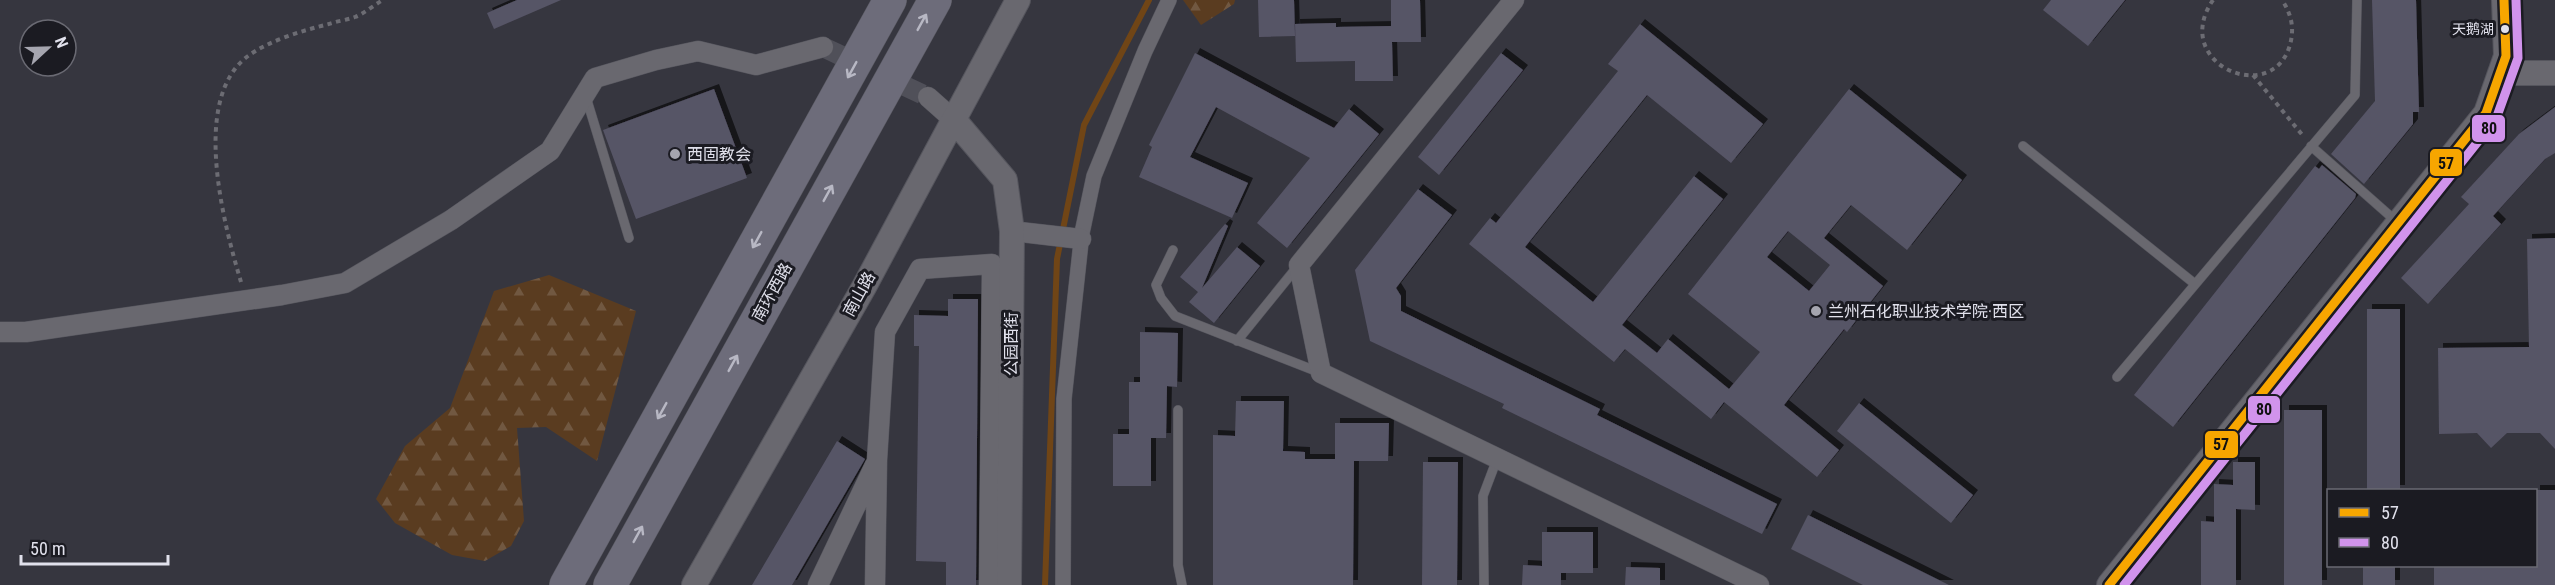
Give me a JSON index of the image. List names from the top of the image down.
{
  "streets": {
    "highway": ["南环西路"],
    "street": ["南山路", "公园西街"]
  },
  "crossings": [
    ["南山路", "公园西街"]
  ],
  "places": ["天鹅湖", "西固教会", "兰州石化职业技术学院·西区"],
  "lines": ["transit line 57", "transit line 80"],
  "legend": ["57", "80"],
  "scale_bar": "50 m",
  "north": "right"
}
